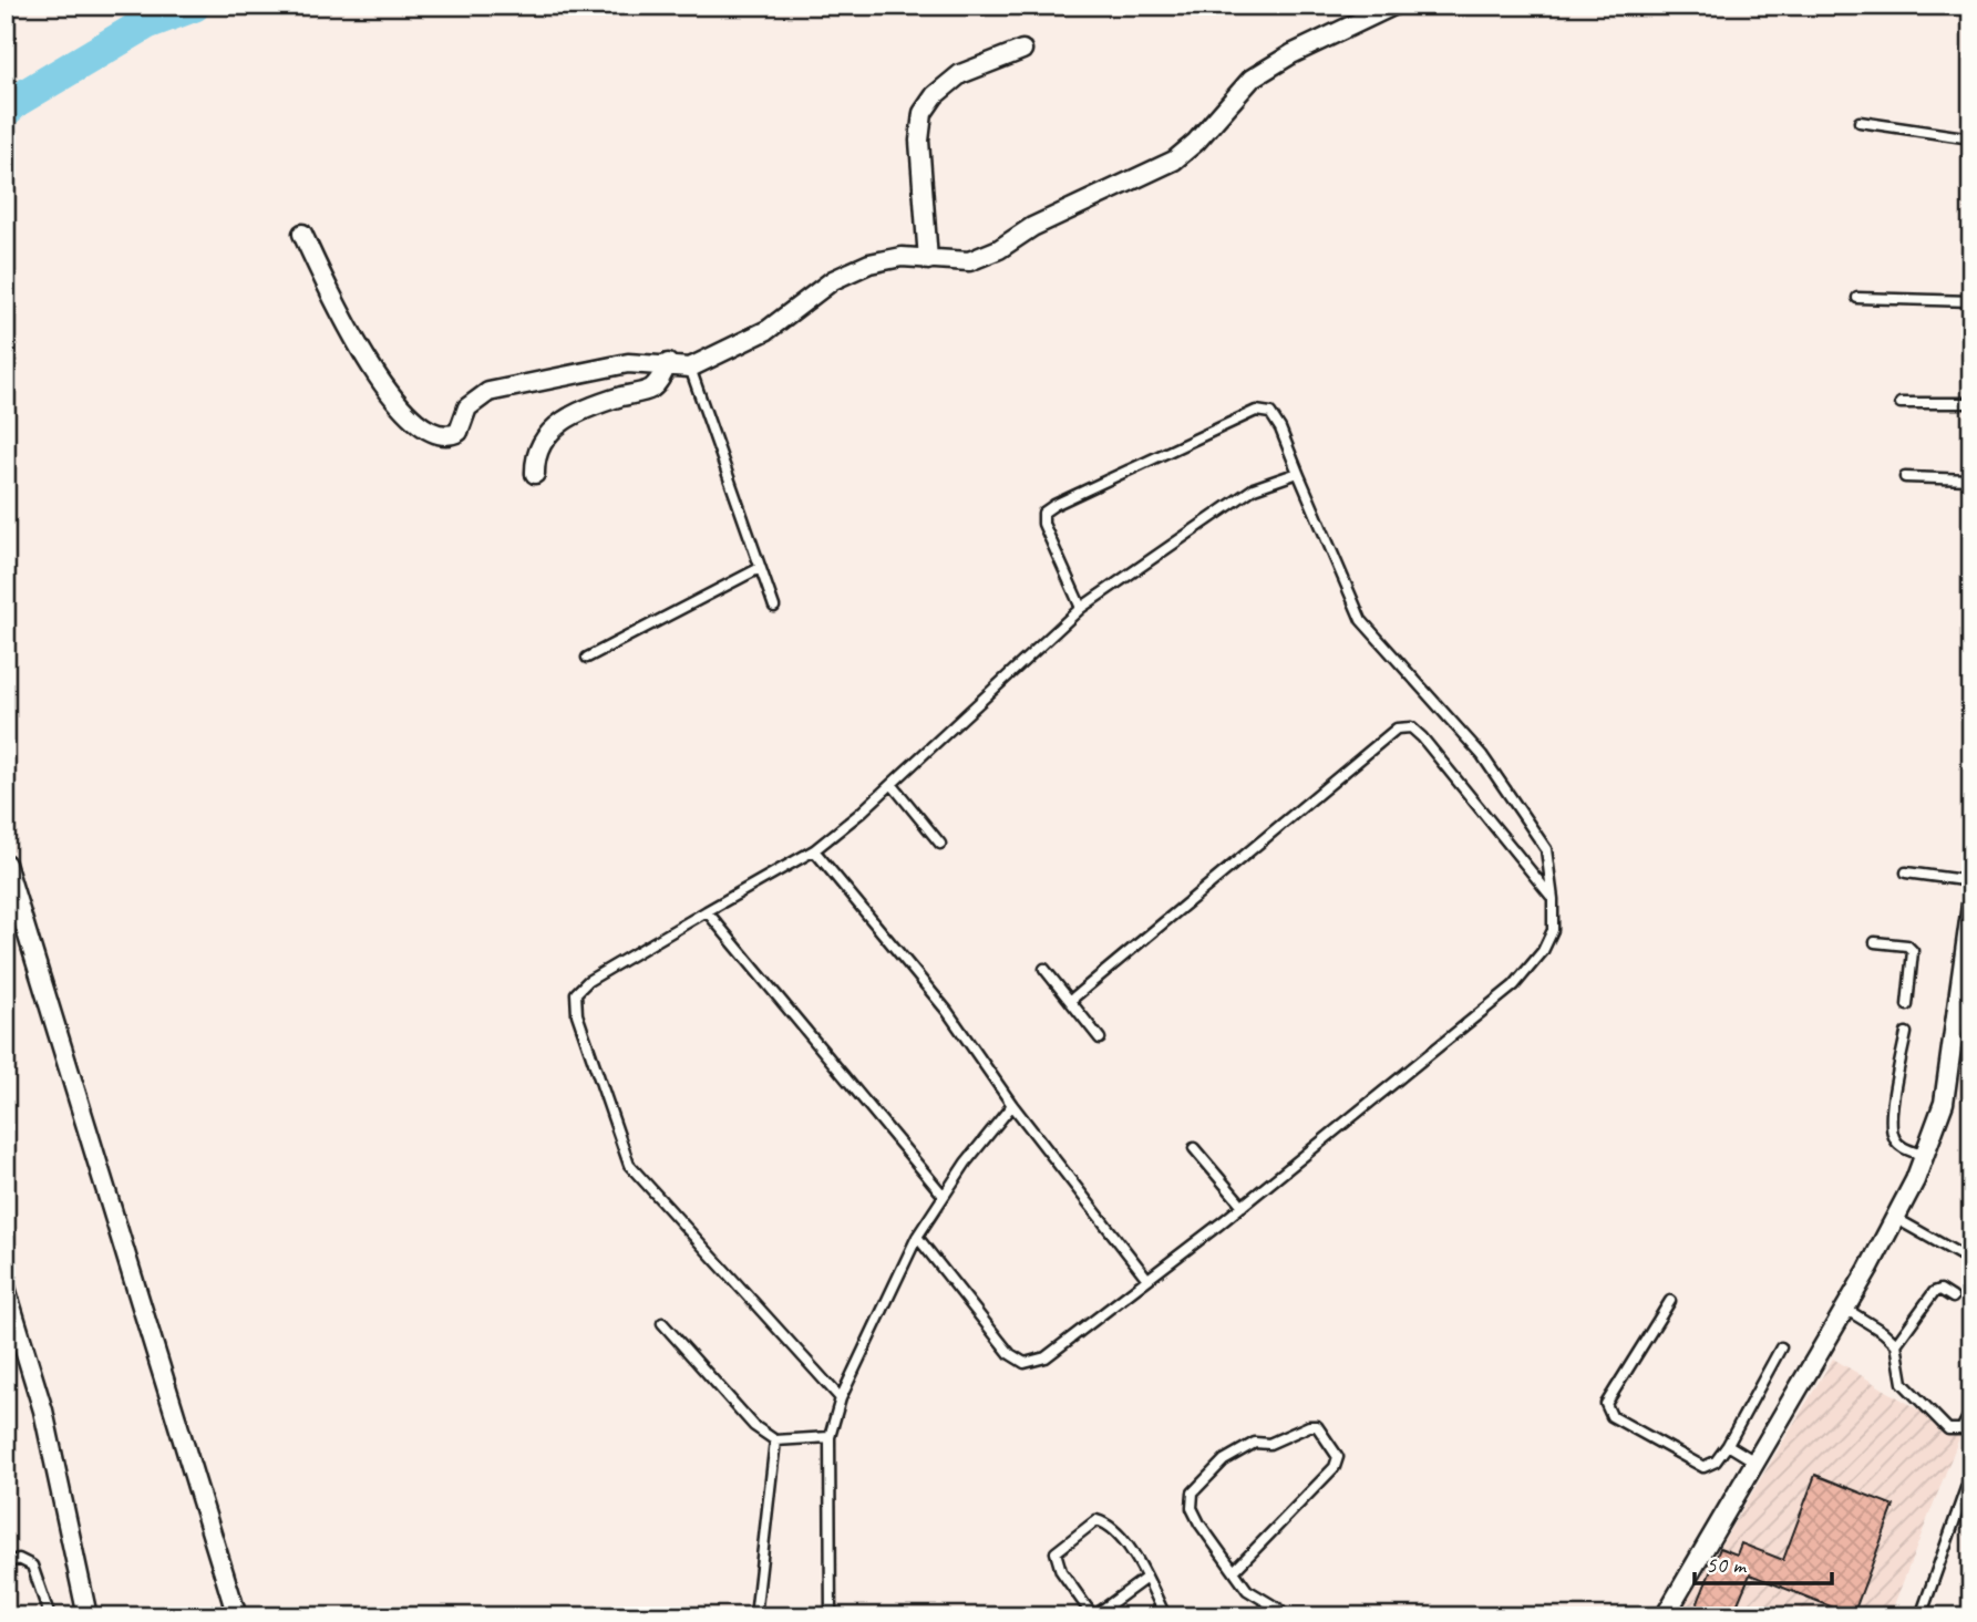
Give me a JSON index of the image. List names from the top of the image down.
{
  "scale_bar": "50 m"
}
